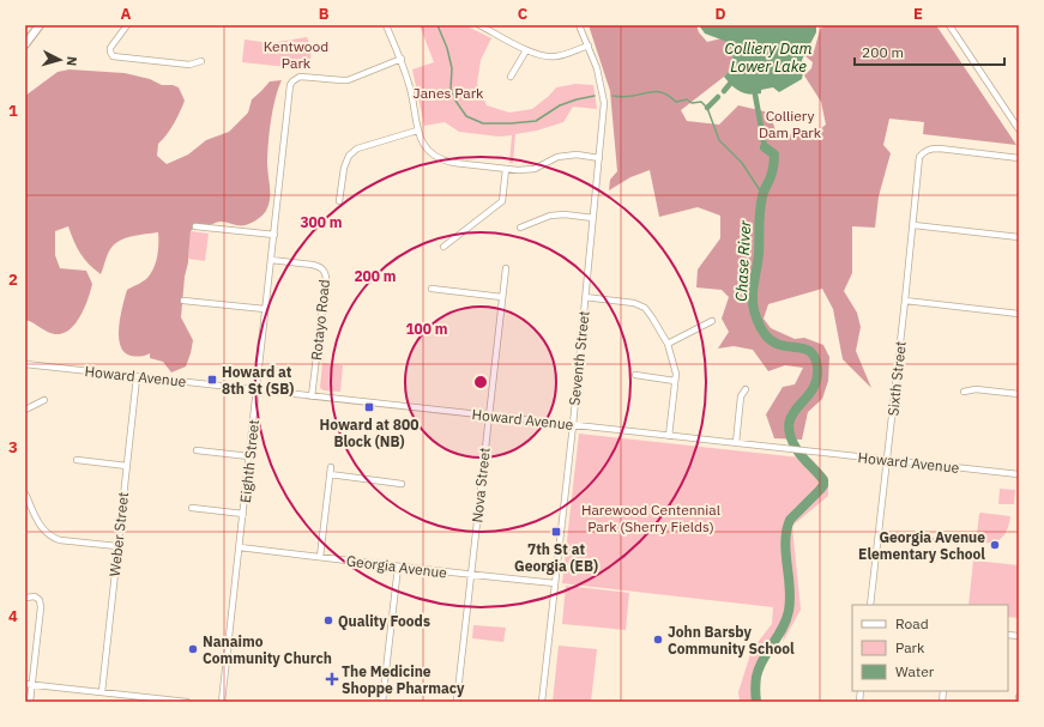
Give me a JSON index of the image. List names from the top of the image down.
{
  "streets": {
    "street": [
      "Rotayo Road",
      "Seventh Street",
      "Howard Avenue",
      "Sixth Street",
      "Eighth Street",
      "Nova Street",
      "Weber Street",
      "Georgia Avenue"
    ]
  },
  "crossings": [
    ["Rotayo Road", "Howard Avenue"],
    ["Rotayo Road", "Eighth Street"],
    ["Seventh Street", "Howard Avenue"],
    ["Seventh Street", "Georgia Avenue"],
    ["Howard Avenue", "Sixth Street"],
    ["Howard Avenue", "Eighth Street"],
    ["Howard Avenue", "Nova Street"],
    ["Howard Avenue", "Weber Street"],
    ["Eighth Street", "Georgia Avenue"],
    ["Nova Street", "Georgia Avenue"]
  ],
  "water": ["Colliery Dam Lower Lake", "Chase River"],
  "parks": [
    "Kentwood Park",
    "Janes Park",
    "Colliery Dam Park",
    "Harewood Centennial Park (Sherry Fields)"
  ],
  "places": {
    "transit": ["Howard at 8th St (SB)", "Howard at 800 Block (NB)", "7th St at Georgia (EB)"],
    "other": [
      "Georgia Avenue Elementary School",
      "Quality Foods",
      "John Barsby Community School",
      "Nanaimo Community Church"
    ],
    "health": ["The Medicine Shoppe Pharmacy"]
  },
  "legend": ["Road", "Park", "Water"],
  "scale_bar": "200 m",
  "north": "right",
  "grid": {
    "columns": [
      "A",
      "B",
      "C",
      "D",
      "E"
    ],
    "rows": [
      "1",
      "2",
      "3",
      "4"
    ]
  },
  "rings": ["300 m", "200 m", "100 m"]
}
